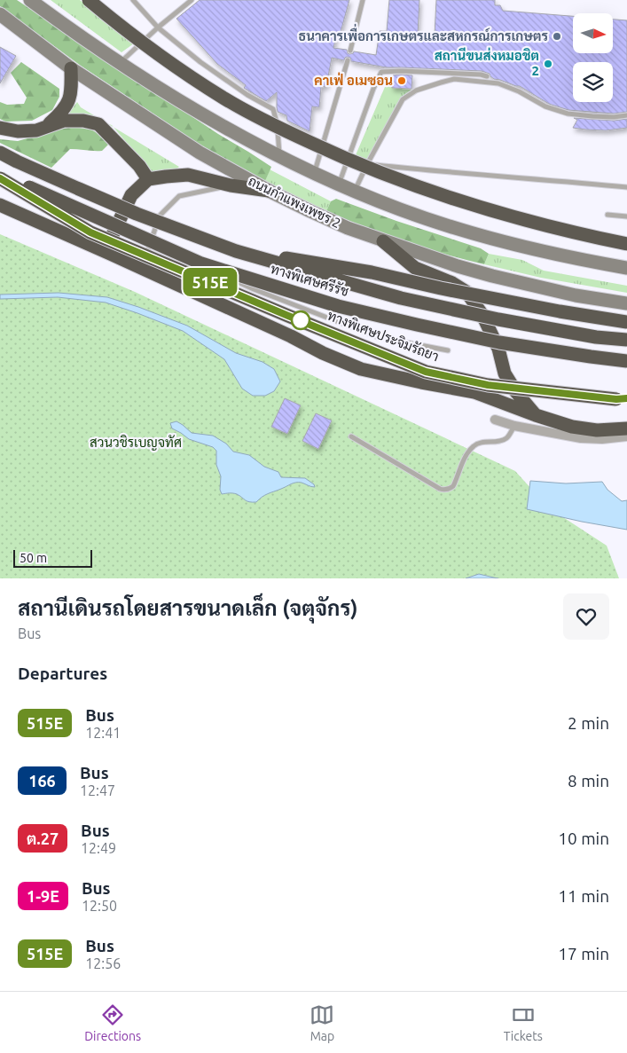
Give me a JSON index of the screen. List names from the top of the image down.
{
  "streets": {
    "highway": ["ทางพิเศษศรีรัช", "ทางพิเศษประจิมรัถยา"],
    "main road": ["ถนนกำแพงเพชร 2"]
  },
  "parks": ["สวนวชิรเบญจทัศ"],
  "places": ["ธนาคารเพื่อการเกษตรและสหกรณ์การเกษตร", "สถานีขนส่งหมอชิต 2", "คาเฟ่ อเมซอน"],
  "lines": ["bus line 515E"],
  "scale_bar": "50 m",
  "north": "right",
  "page": {
    "on_map": "515E",
    "scale": "50 m",
    "heading": [
      ["สถานีเดินรถโดยสารขนาดเล็ก (จตุจักร)", "Bus"],
      "Departures"
    ],
    "list": [
      {
        "mark": "515E",
        "name": "Bus",
        "note": "12:41",
        "value": "2 min"
      },
      {
        "mark": "166",
        "name": "Bus",
        "note": "12:47",
        "value": "8 min"
      },
      {
        "mark": "ต.27",
        "name": "Bus",
        "note": "12:49",
        "value": "10 min"
      },
      {
        "mark": "1-9E",
        "name": "Bus",
        "note": "12:50",
        "value": "11 min"
      },
      {
        "mark": "515E",
        "name": "Bus",
        "note": "12:56",
        "value": "17 min"
      }
    ],
    "tabs": ["Directions", "Map", "Tickets"]
  }
}
